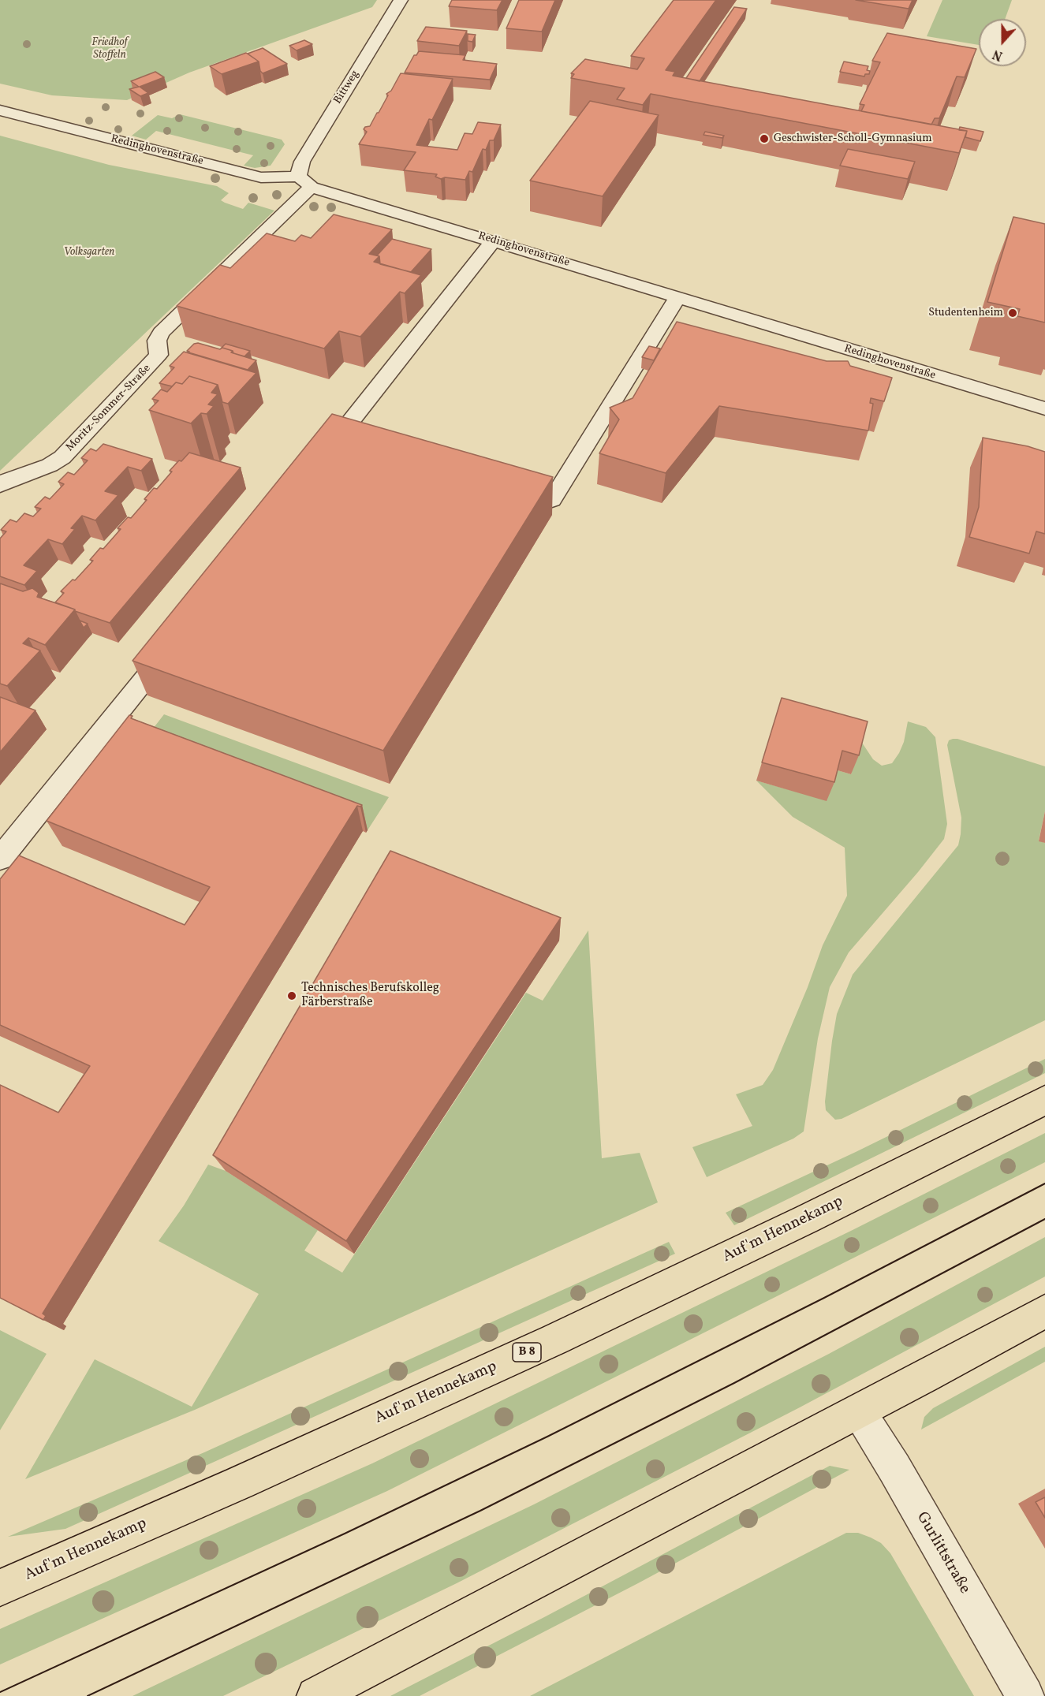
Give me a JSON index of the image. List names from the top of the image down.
{
  "streets": {
    "main road": ["Auf'm Hennekamp", "B 8"],
    "street": [
      "Bittweg",
      "Redinghovenstraße",
      "Moritz-Sommer-Straße",
      "Gurlittstraße"
    ]
  },
  "crossings": [
    ["Bittweg", "Redinghovenstraße"],
    ["Bittweg", "Moritz-Sommer-Straße"],
    ["Redinghovenstraße", "Moritz-Sommer-Straße"]
  ],
  "parks": ["Friedhof Stoffeln", "Volksgarten"],
  "places": ["Geschwister-Scholl-Gymnasium", "Studentenheim", "Technisches Berufskolleg Färberstraße"],
  "north": "bottom"
}
